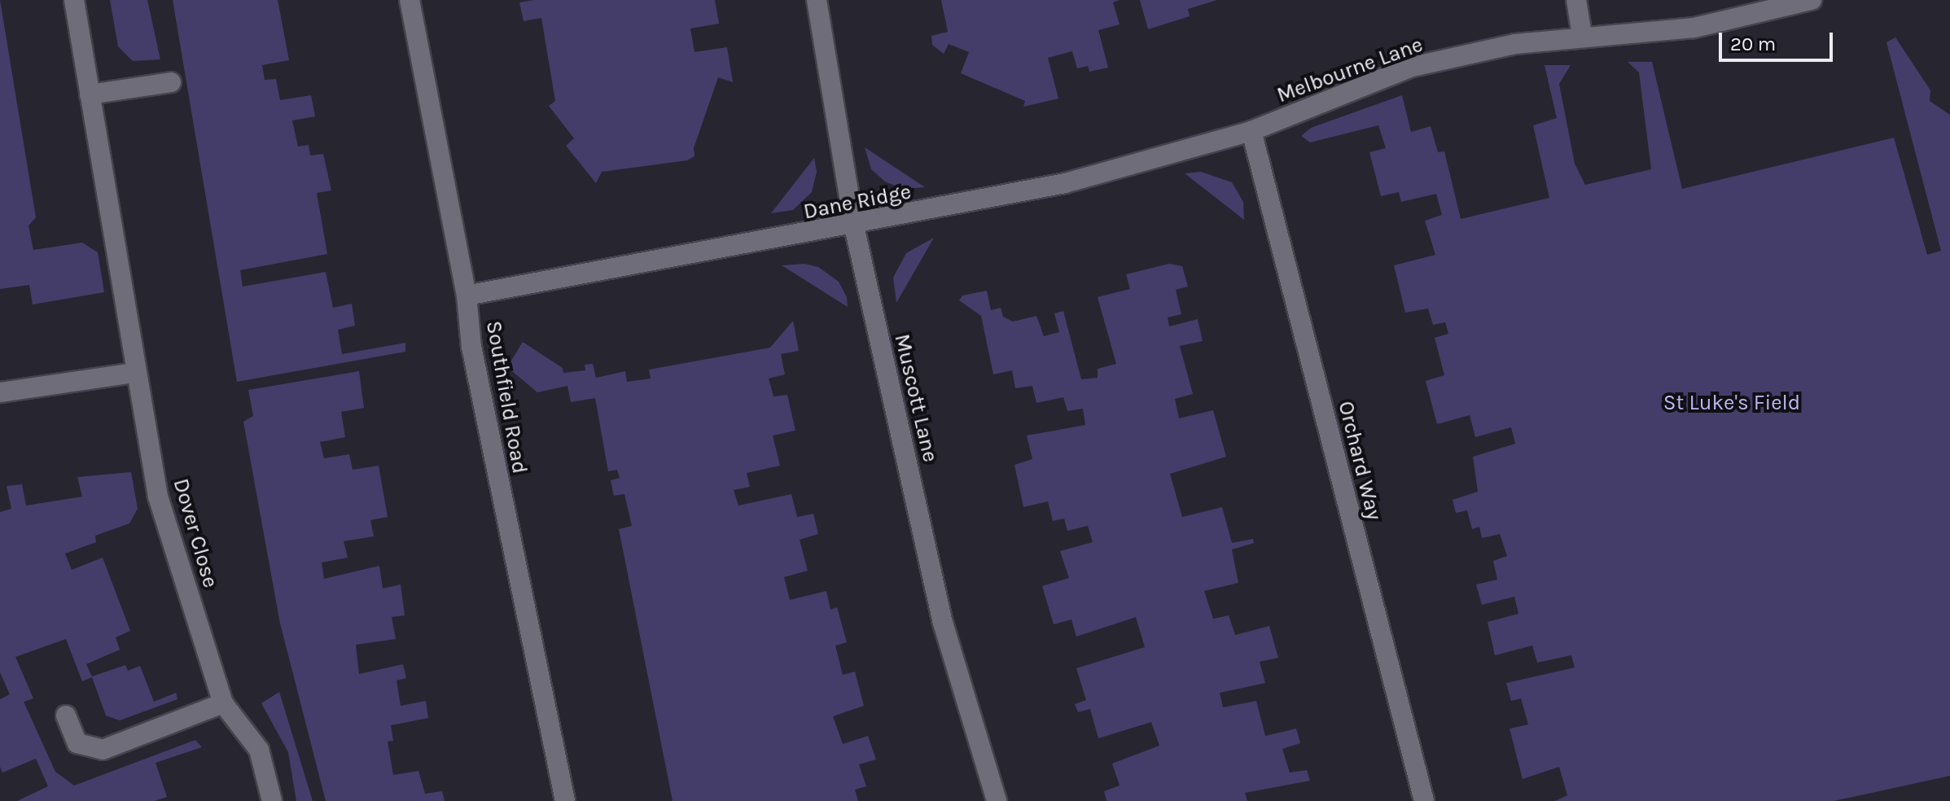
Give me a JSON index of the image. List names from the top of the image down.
{
  "streets": {
    "street": [
      "Melbourne Lane",
      "Dane Ridge",
      "Southfield Road",
      "Muscott Lane",
      "Orchard Way",
      "Dover Close"
    ]
  },
  "crossings": [
    ["Melbourne Lane", "Dane Ridge"],
    ["Melbourne Lane", "Orchard Way"],
    ["Dane Ridge", "Southfield Road"],
    ["Dane Ridge", "Muscott Lane"],
    ["Dane Ridge", "Orchard Way"]
  ],
  "parks": ["St Luke's Field"],
  "scale_bar": "20 m"
}
